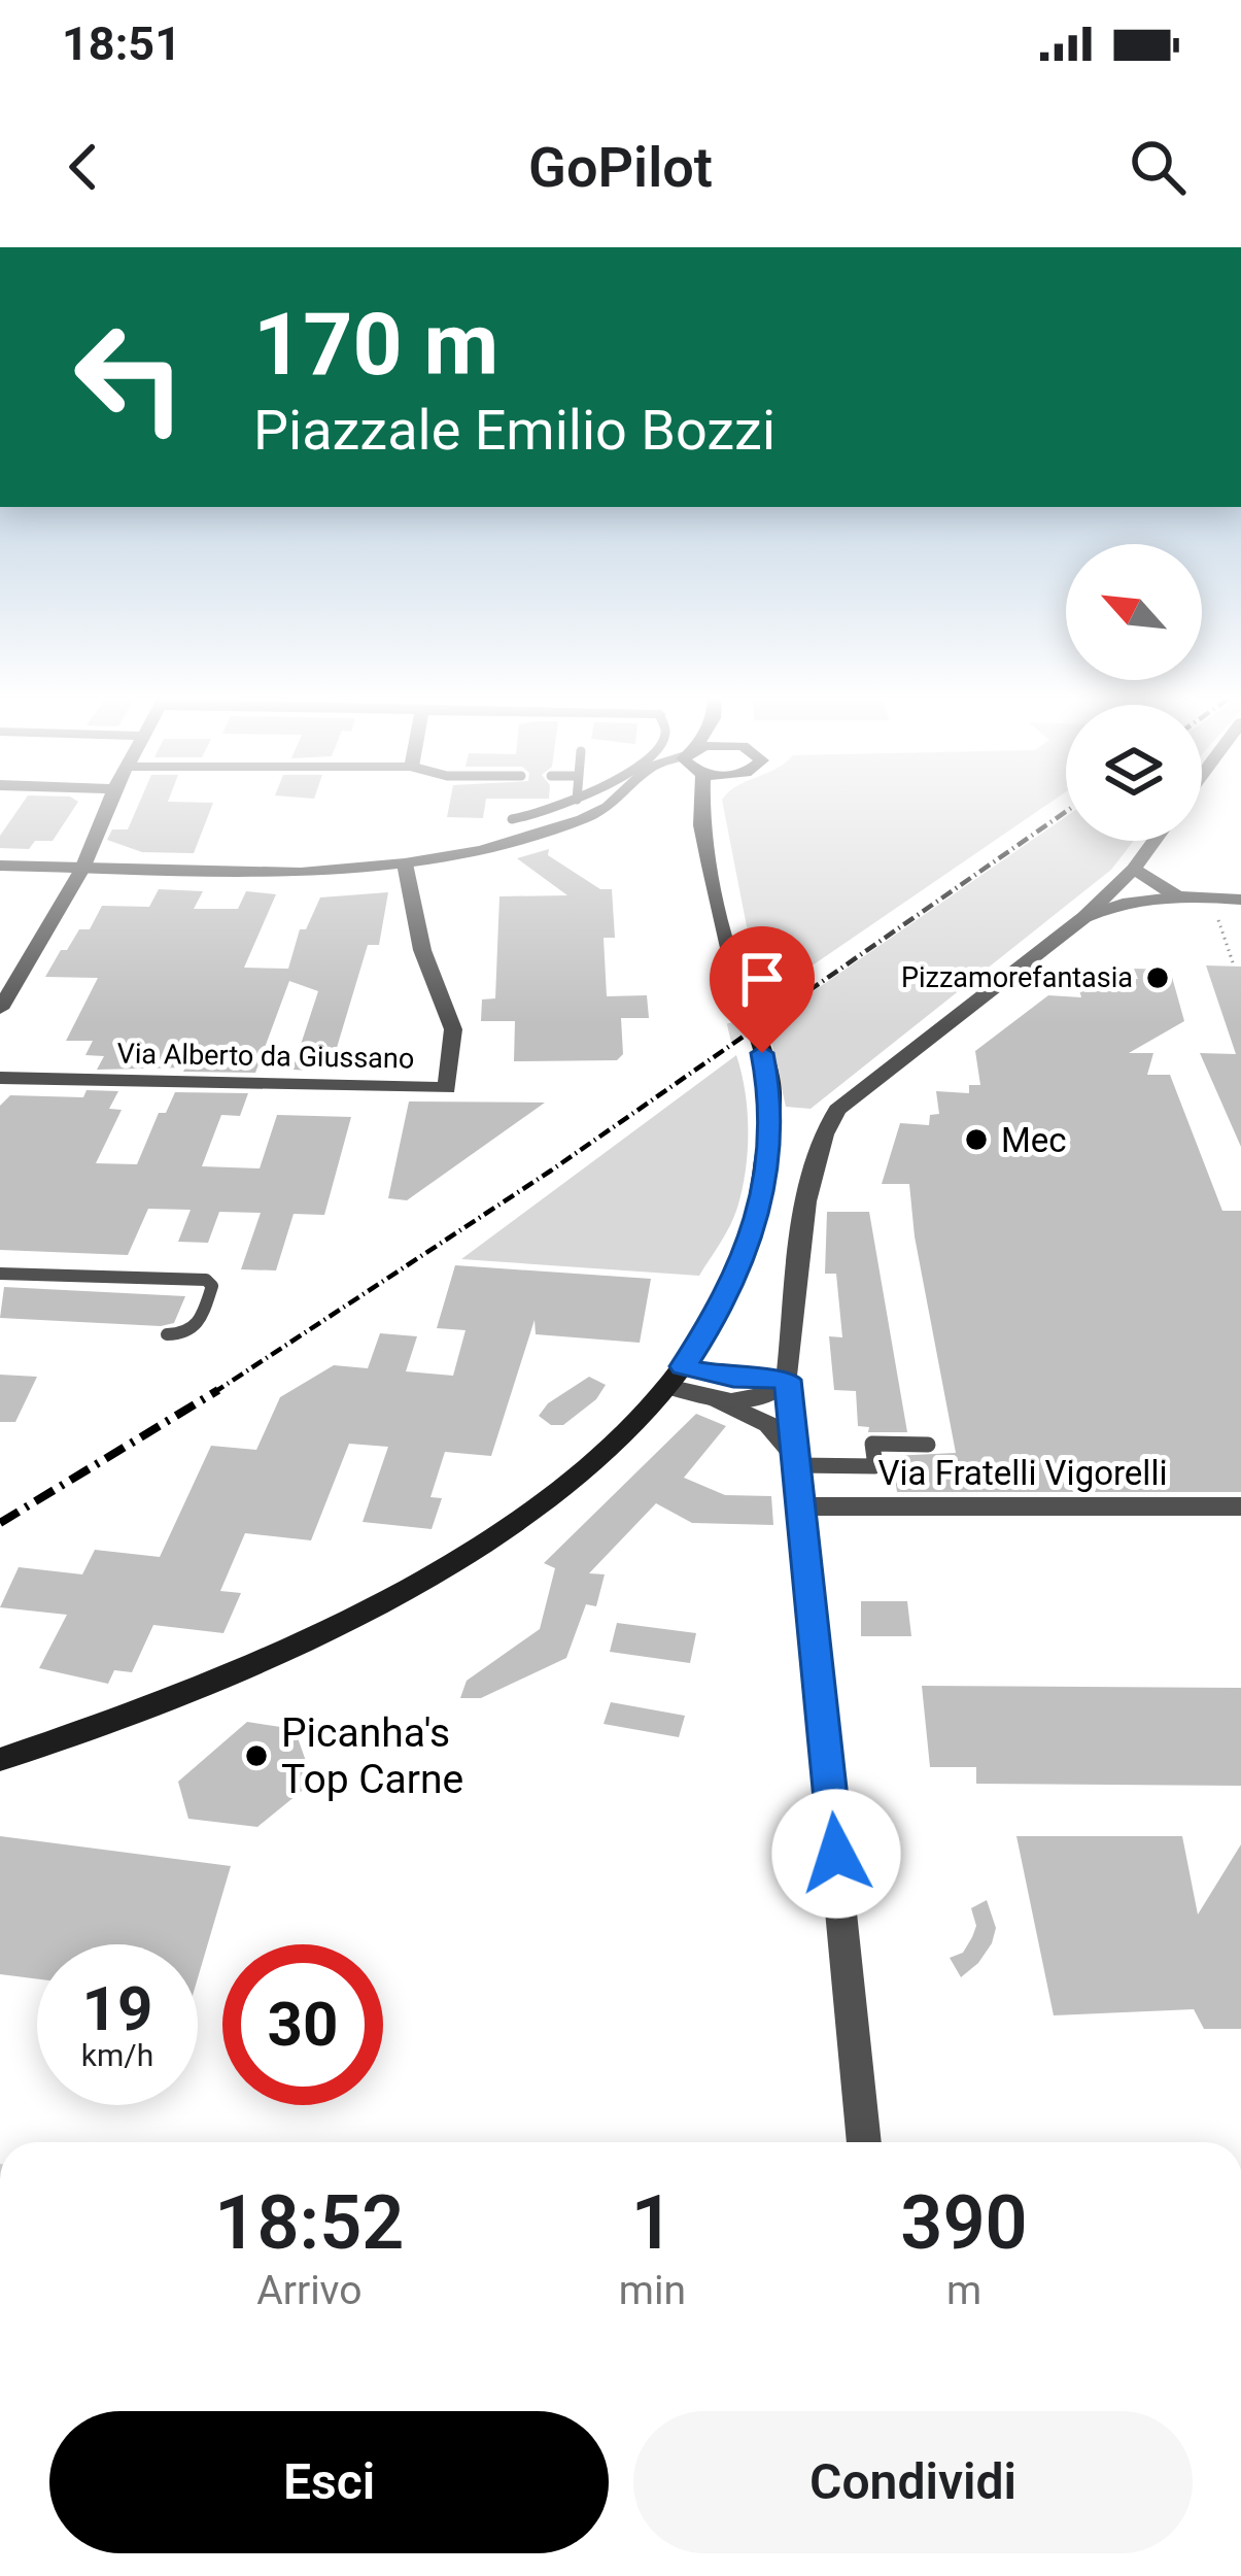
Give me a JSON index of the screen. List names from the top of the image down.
{
  "streets": {
    "street": ["Via Alberto da Giussano", "Via Fratelli Vigorelli"]
  },
  "places": ["Pizzamorefantasia", "Mec", "Picanha's Top Carne"],
  "north": "top left",
  "page": {
    "status": "18:51",
    "header": "GoPilot",
    "turn": ["170 m", "Piazzale Emilio Bozzi"],
    "speed": "19 km/h",
    "limit": "30",
    "eta": [
      "18:52",
      "Arrivo",
      "1",
      "min",
      "390",
      "m"
    ],
    "buttons": ["Esci", "Condividi"]
  }
}
